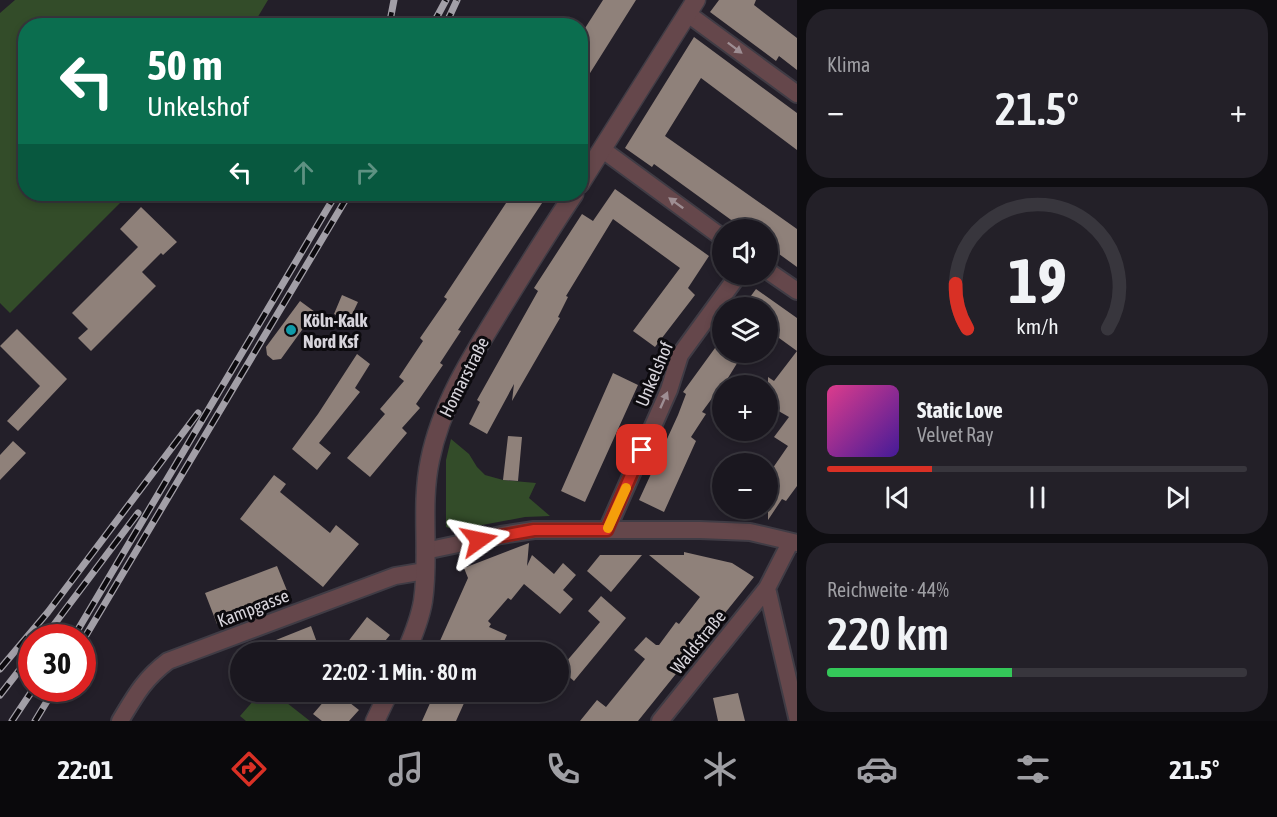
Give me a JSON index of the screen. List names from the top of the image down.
{
  "streets": {
    "street": [
      "Unkelshof",
      "Homarstraße",
      "Kampgasse",
      "Waldstraße"
    ]
  },
  "crossings": [
    ["Homarstraße", "Kampgasse"]
  ],
  "one_way": ["Unkelshof"],
  "places": ["Köln-Kalk Nord Ksf"],
  "page": {
    "tile": [
      "Klima",
      ["Reichweite · 44%", "220 km"]
    ],
    "turn": ["50 m", "Unkelshof"],
    "heat": ["−", "21.5°", "+"],
    "map_buttons": ["+", "−"],
    "song": ["Static Love", "Velvet Ray"],
    "limit": "30",
    "trip": "22:02 · 1 Min. · 80 m",
    "tabs": ["22:01", "21.5°"],
    "gauge": ["19", "km/h"]
  }
}
